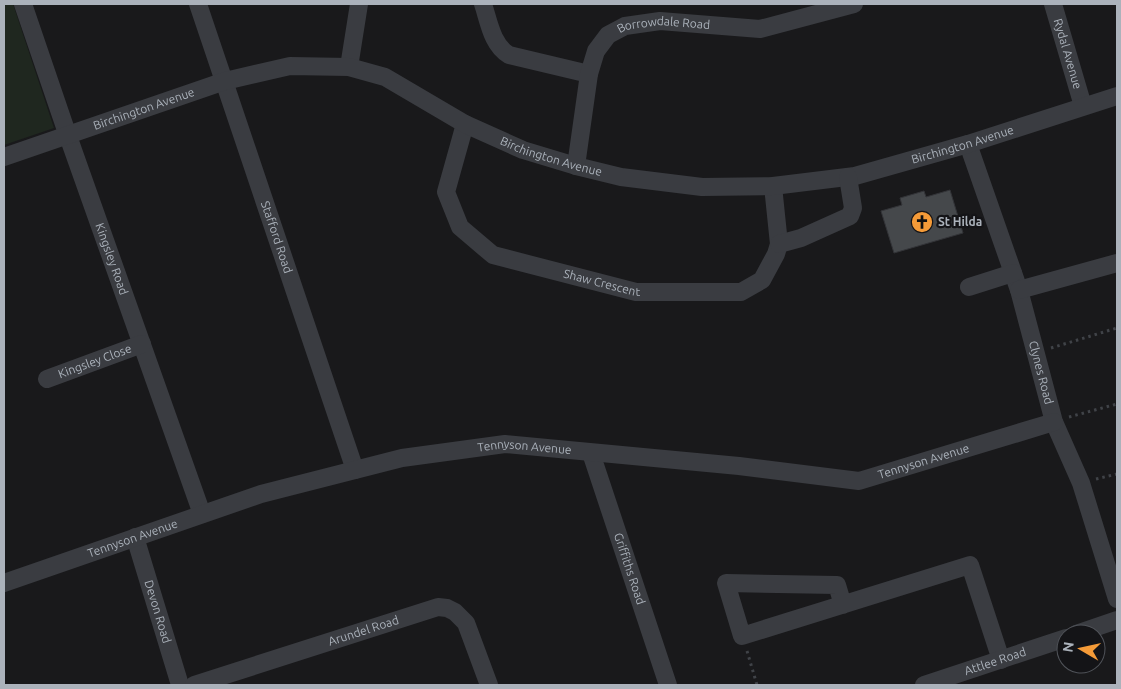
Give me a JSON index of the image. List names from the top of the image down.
{
  "streets": {
    "street": [
      "Borrowdale Road",
      "Rydal Avenue",
      "Birchington Avenue",
      "Stafford Road",
      "Kingsley Road",
      "Shaw Crescent",
      "Kingsley Close",
      "Clynes Road",
      "Tennyson Avenue",
      "Griffiths Road",
      "Devon Road",
      "Arundel Road",
      "Attlee Road"
    ]
  },
  "crossings": [
    ["Borrowdale Road", "Birchington Avenue"],
    ["Rydal Avenue", "Birchington Avenue"],
    ["Birchington Avenue", "Stafford Road"],
    ["Birchington Avenue", "Kingsley Road"],
    ["Birchington Avenue", "Shaw Crescent"],
    ["Birchington Avenue", "Clynes Road"],
    ["Stafford Road", "Tennyson Avenue"],
    ["Kingsley Road", "Kingsley Close"],
    ["Kingsley Road", "Tennyson Avenue"],
    ["Clynes Road", "Tennyson Avenue"],
    ["Tennyson Avenue", "Griffiths Road"],
    ["Tennyson Avenue", "Devon Road"]
  ],
  "places": {
    "church": ["St Hilda"]
  },
  "north": "left"
}
